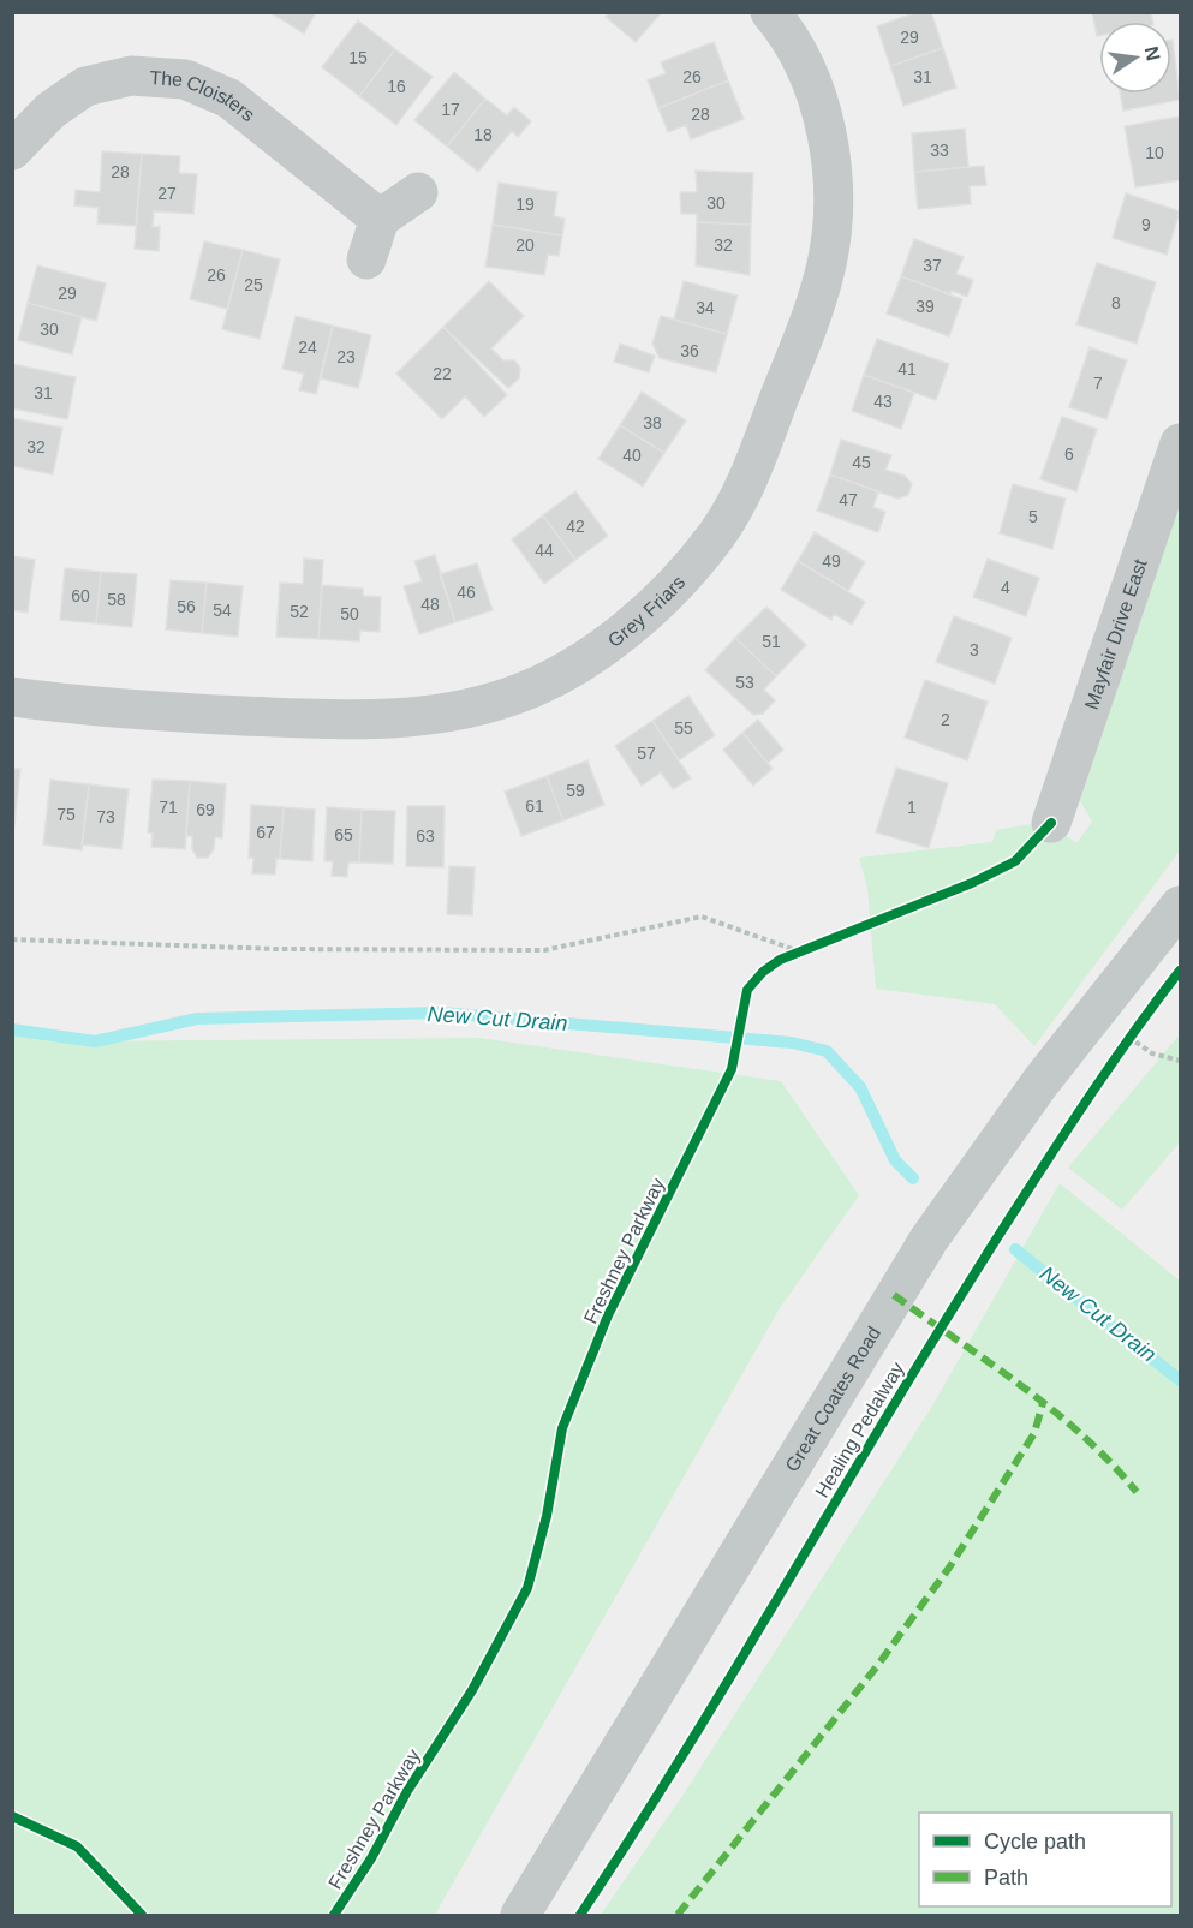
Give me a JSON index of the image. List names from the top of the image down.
{
  "streets": {
    "main road": ["Great Coates Road"],
    "street": ["The Cloisters", "Grey Friars", "Mayfair Drive East"],
    "cycle path": ["Freshney Parkway", "Healing Pedalway"]
  },
  "water": ["New Cut Drain"],
  "house_numbers": [
    "29",
    "15",
    "26",
    "31",
    "16",
    "17",
    "28",
    "18",
    "33",
    "10",
    "28",
    "27",
    "30",
    "19",
    "9",
    "20",
    "32",
    "37",
    "26",
    "25",
    "29",
    "8",
    "39",
    "34",
    "30",
    "24",
    "36",
    "23",
    "41",
    "22",
    "7",
    "31",
    "43",
    "38",
    "32",
    "6",
    "40",
    "45",
    "47",
    "5",
    "42",
    "44",
    "49",
    "4",
    "46",
    "60",
    "58",
    "48",
    "56",
    "54",
    "52",
    "50",
    "51",
    "3",
    "53",
    "2",
    "55",
    "57",
    "59",
    "61",
    "71",
    "1",
    "69",
    "75",
    "73",
    "67",
    "65",
    "63"
  ],
  "legend": ["Cycle path", "Path"],
  "north": "right"
}
